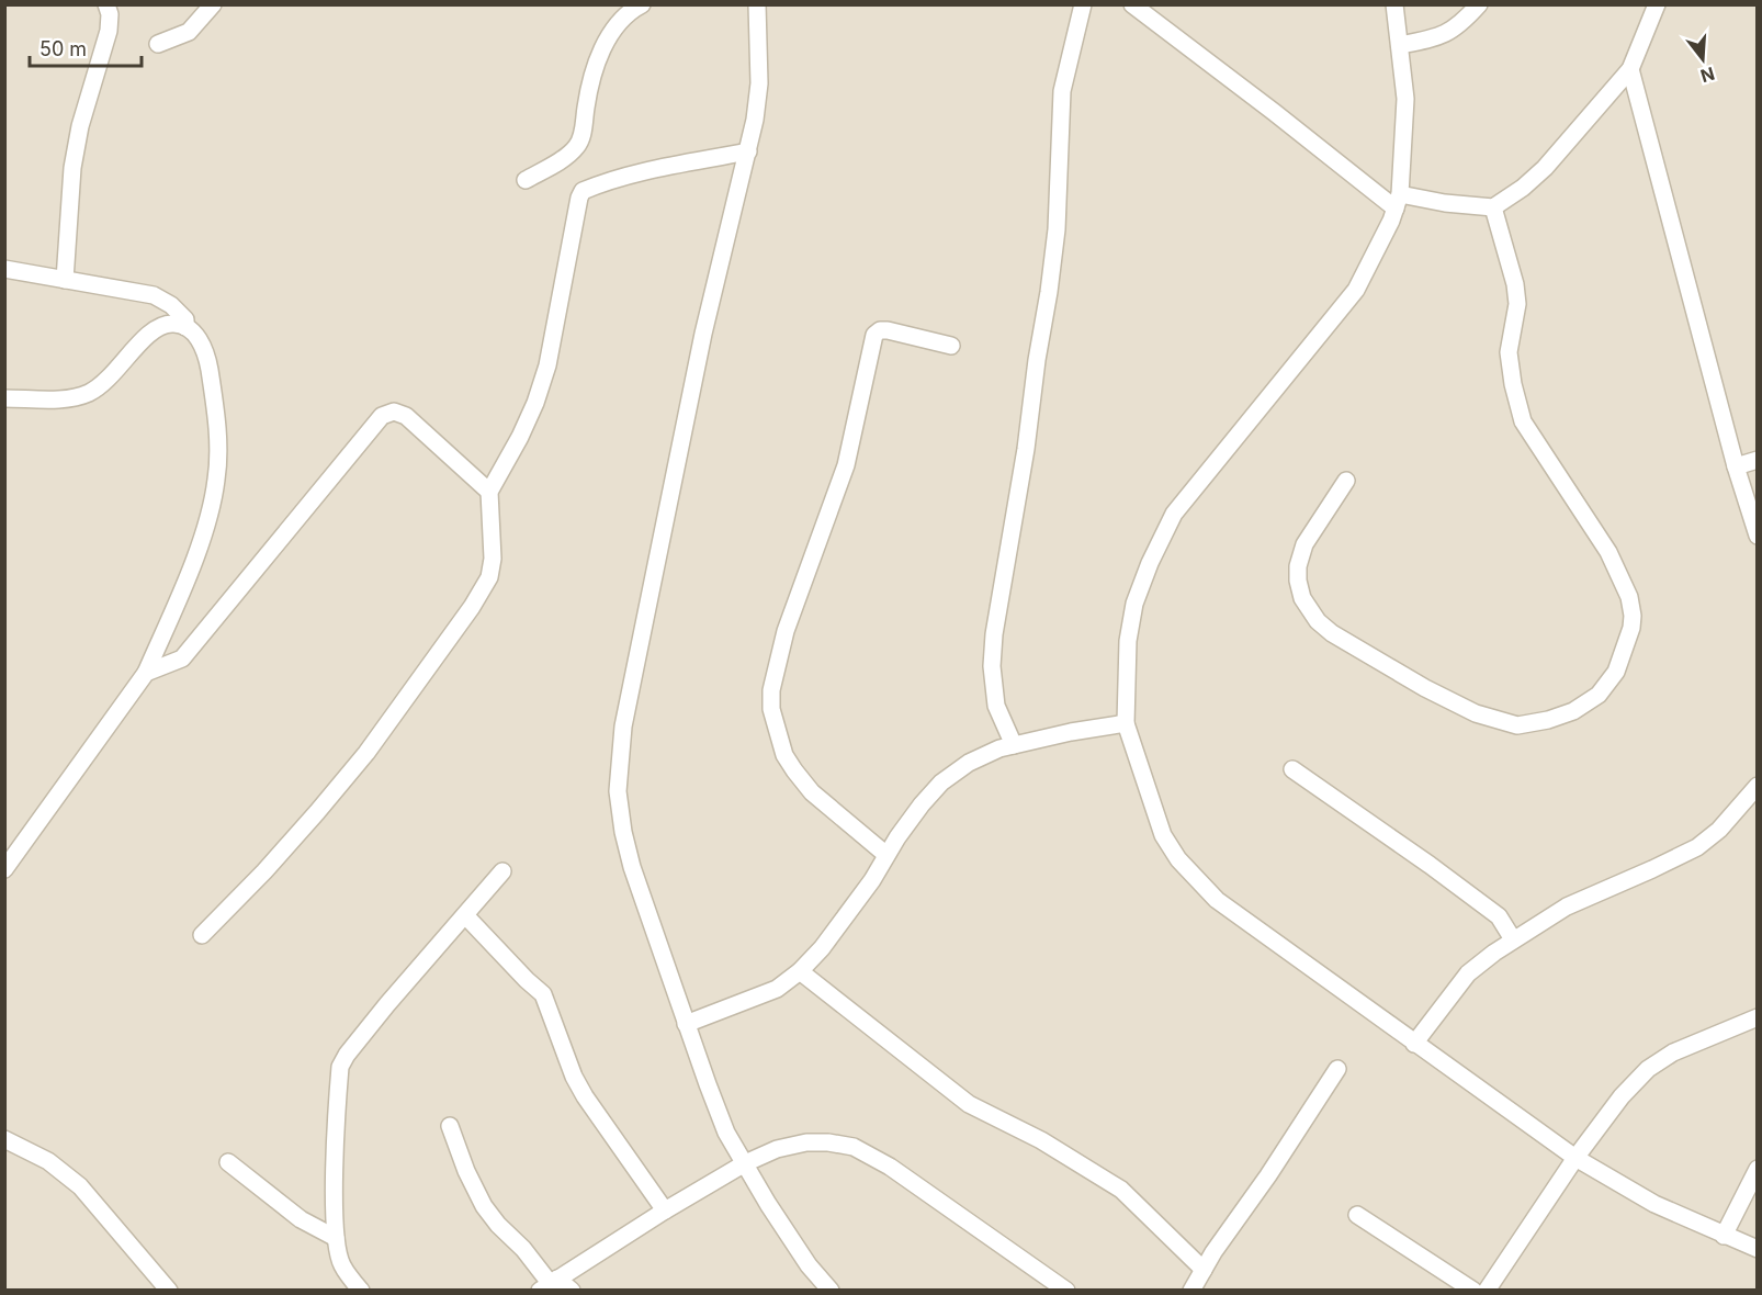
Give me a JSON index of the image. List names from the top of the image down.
{
  "scale_bar": "50 m",
  "north": "bottom"
}
